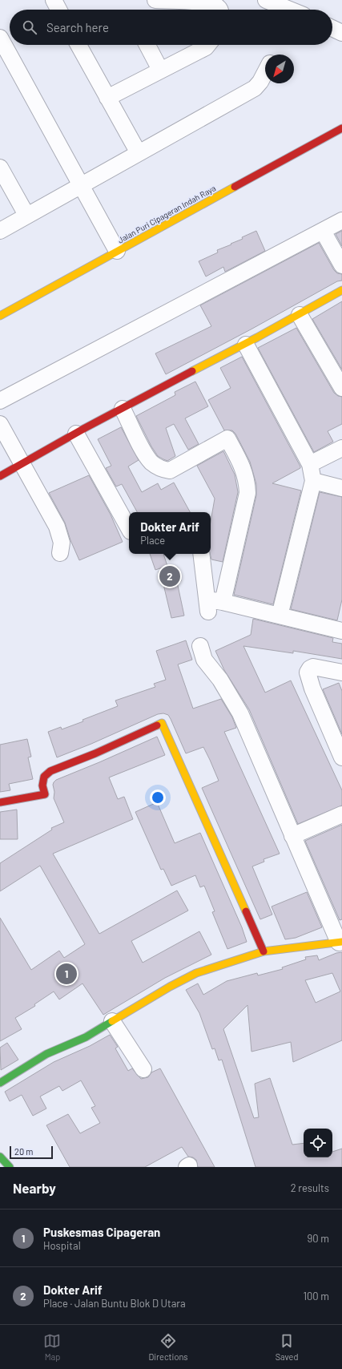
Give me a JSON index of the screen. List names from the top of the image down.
{
  "streets": {
    "street": ["Jalan Puri Cipageran Indah Raya"]
  },
  "scale_bar": "20 m",
  "north": "bottom left",
  "page": {
    "search": "Search here",
    "popup": ["Dokter Arif", "Place"],
    "pins": ["2", "1"],
    "scale": "20 m",
    "heading": ["Nearby", "2 results"],
    "list": [
      {
        "mark": "1",
        "name": "Puskesmas Cipageran",
        "note": "Hospital",
        "value": "90 m"
      },
      {
        "mark": "2",
        "name": "Dokter Arif",
        "note": "Place · Jalan Buntu Blok D Utara",
        "value": "100 m"
      }
    ],
    "nav": ["Map", "Directions", "Saved"]
  }
}
